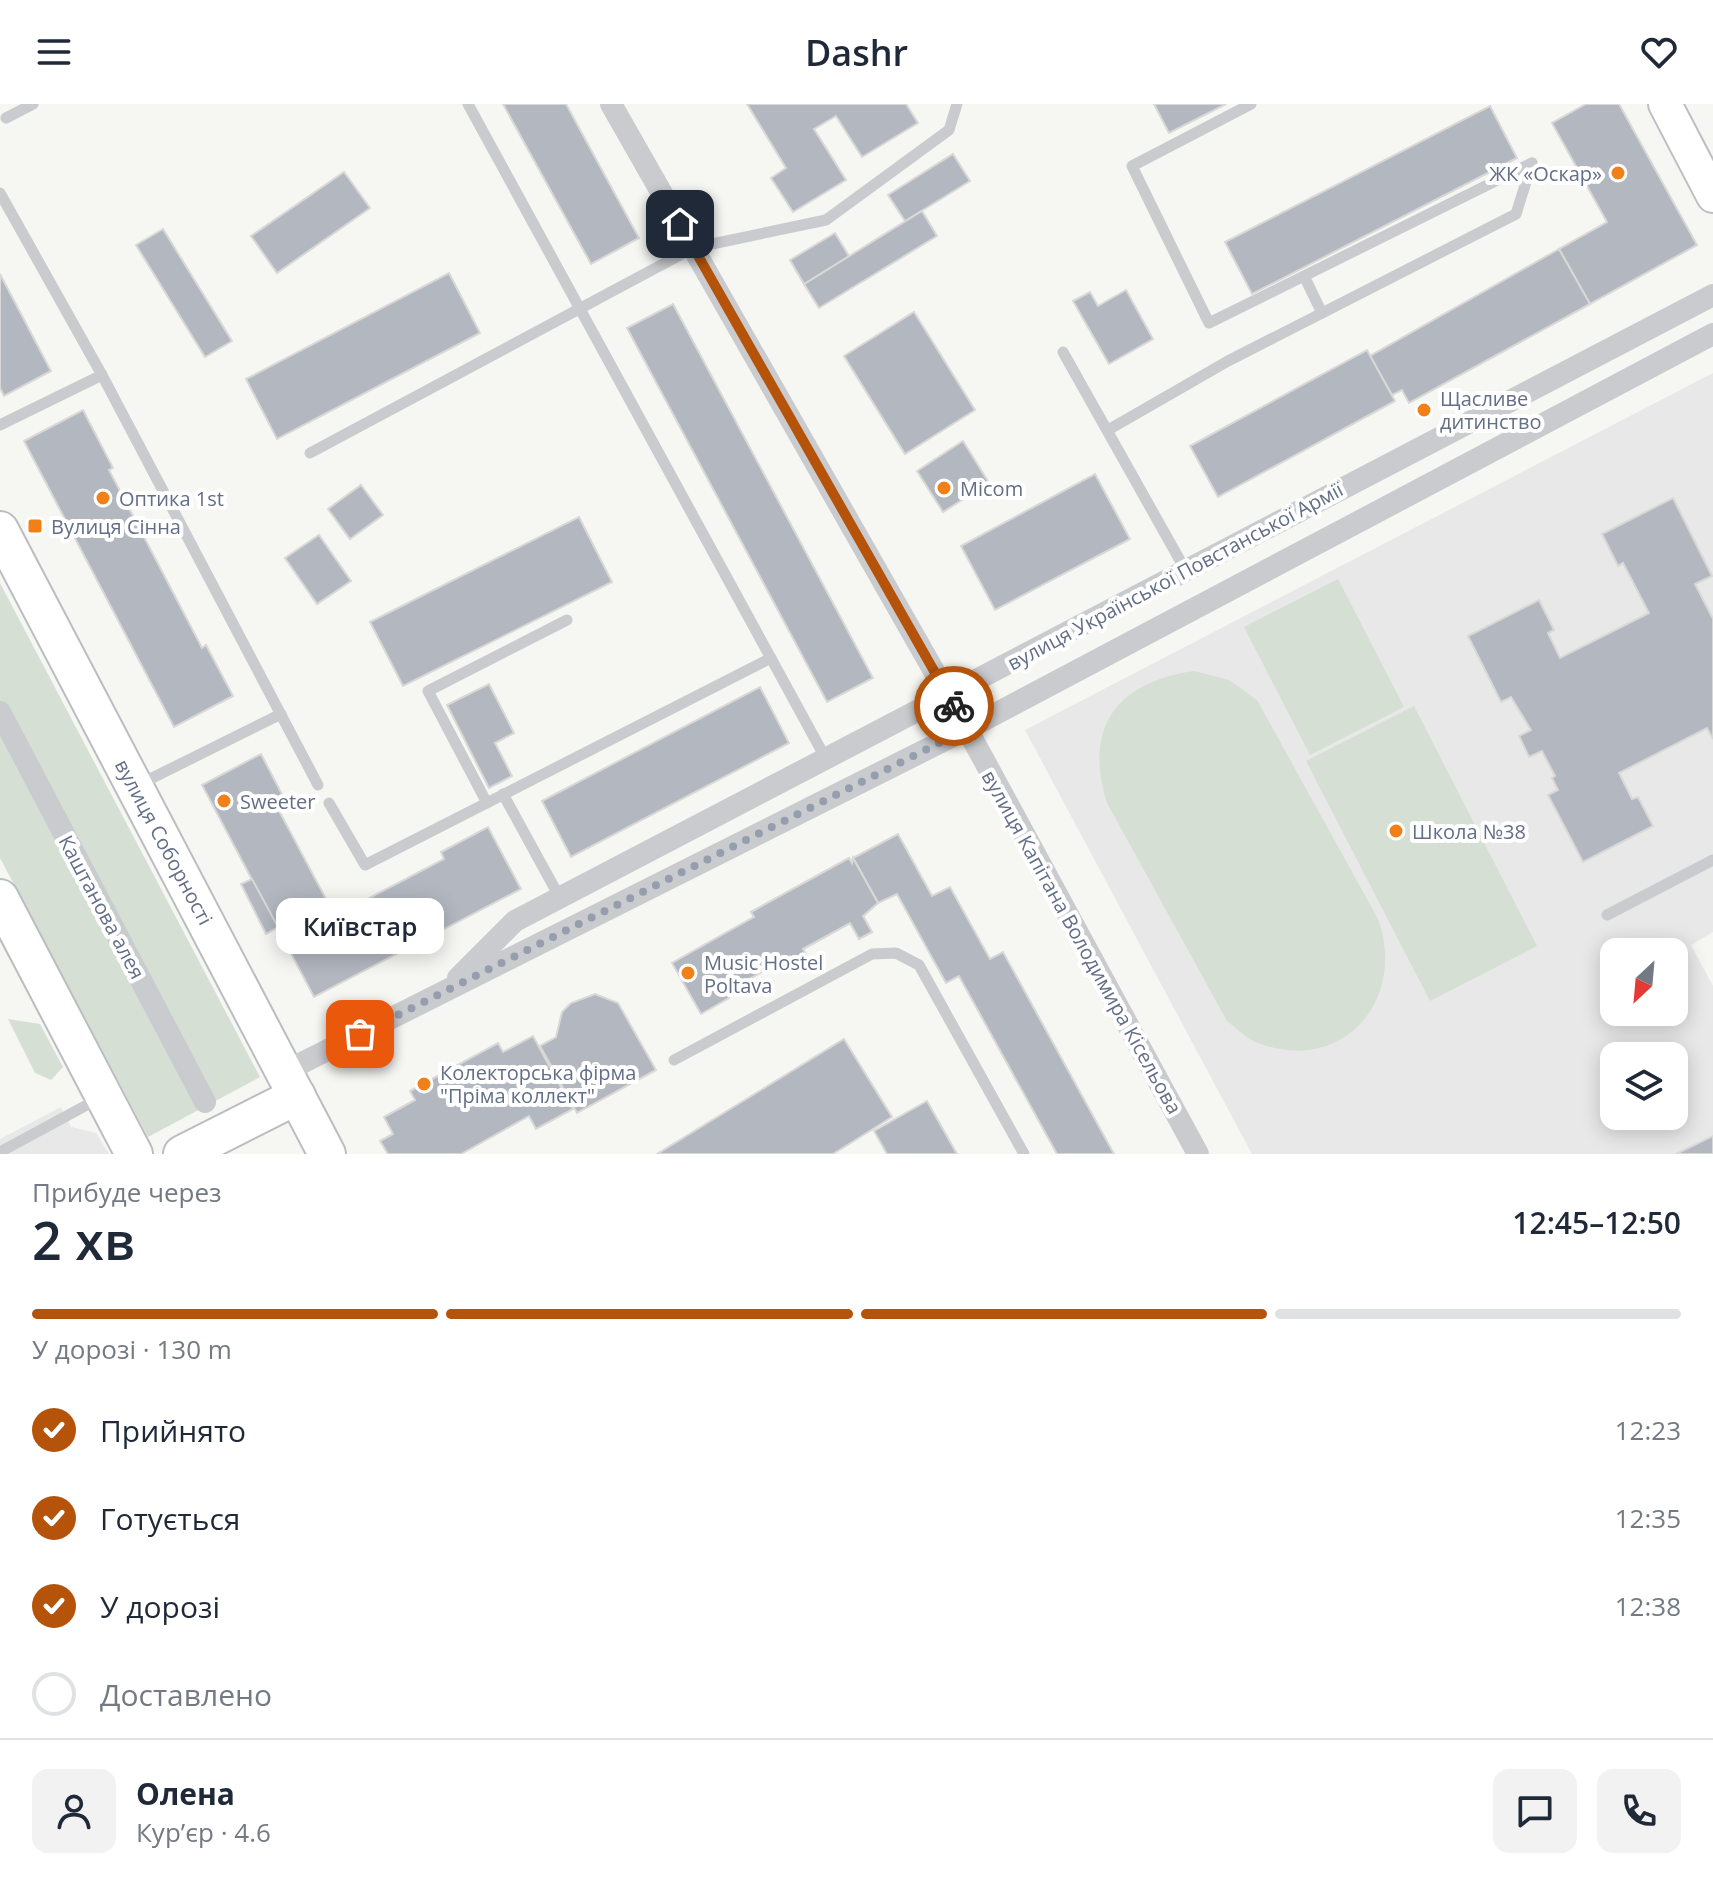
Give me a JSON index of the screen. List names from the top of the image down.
{
  "streets": {
    "main road": ["вулиця Соборності"],
    "street": ["вулиця Української Повстанської Армії", "Каштанова алея", "вулиця Капітана Володимира Кісельова"]
  },
  "crossings": [
    ["вулиця Української Повстанської Армії", "вулиця Соборності"],
    ["вулиця Української Повстанської Армії", "вулиця Капітана Володимира Кісельова"]
  ],
  "places": {
    "other": [
      "ЖК «Оскар»",
      "Щасливе дитинство",
      "Micom",
      "Оптика 1st",
      "Sweeter",
      "Школа №38",
      "Music Hostel Poltava",
      "Київстар",
      "Колекторська фірма \"Пріма коллект\""
    ],
    "transit": ["Вулиця Сінна"]
  },
  "north": "bottom left",
  "page": {
    "header": "Dashr",
    "bubble": "Київстар",
    "heading": ["2 хв", "Прибуде через", "12:45–12:50"],
    "panel": ["Олена", "Кур’єр · 4.6"],
    "bar": "У дорозі · 130 m",
    "list": [
      ["Прийнято", "12:23"],
      ["Готується", "12:35"],
      ["У дорозі", "12:38"],
      "Доставлено"
    ]
  }
}
